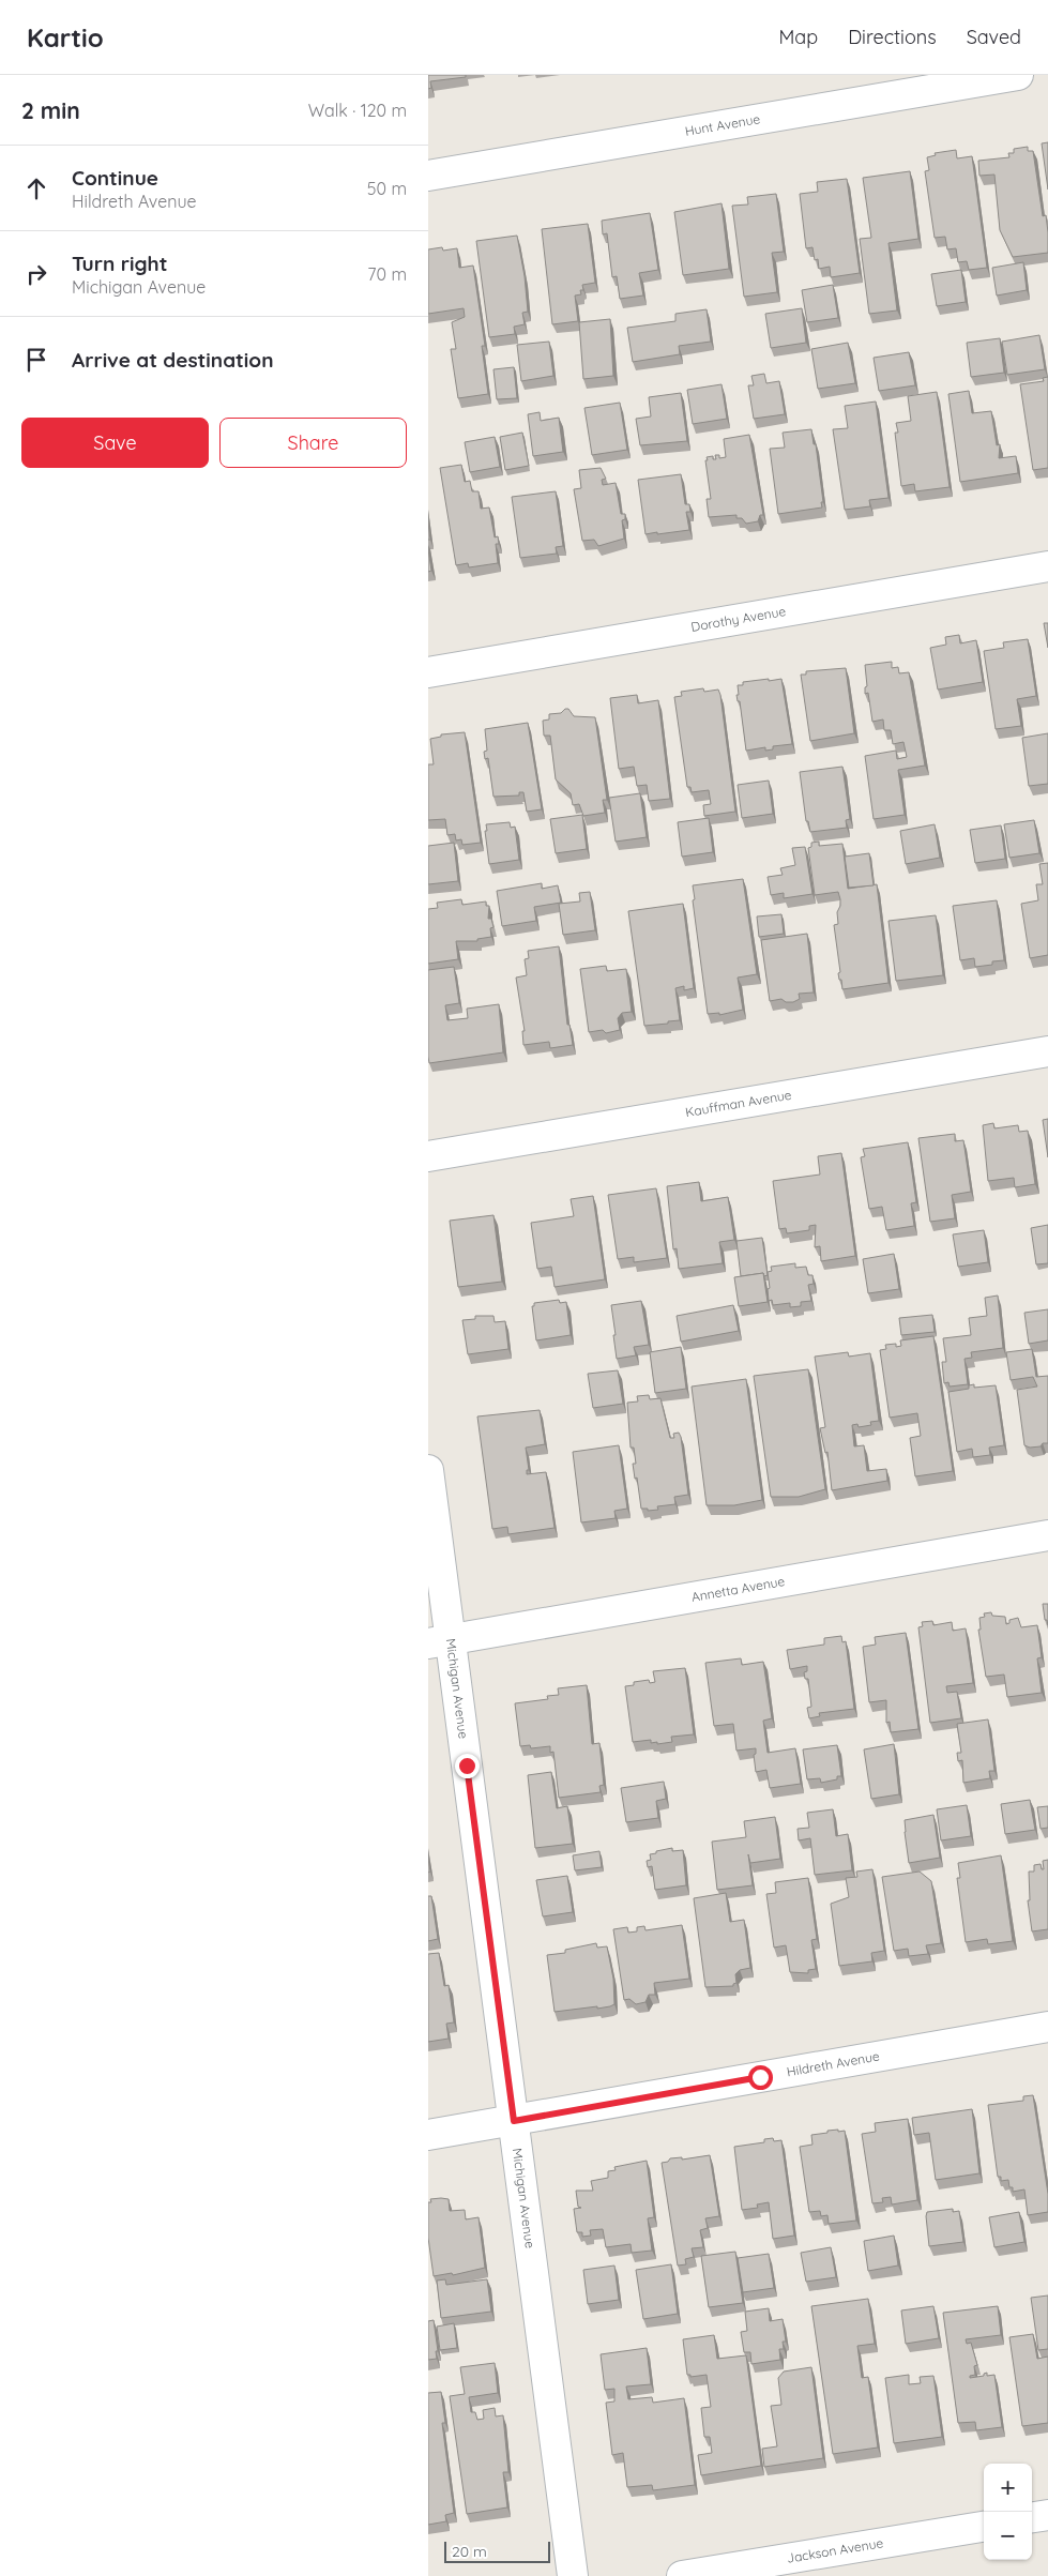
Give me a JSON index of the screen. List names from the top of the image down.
{
  "streets": {
    "street": [
      "Hunt Avenue",
      "Dorothy Avenue",
      "Kauffman Avenue",
      "Annetta Avenue",
      "Michigan Avenue",
      "Hildreth Avenue",
      "Jackson Avenue"
    ]
  },
  "crossings": [
    ["Annetta Avenue", "Michigan Avenue"],
    ["Michigan Avenue", "Hildreth Avenue"]
  ],
  "scale_bar": "20 m",
  "page": {
    "header": "Kartio",
    "nav": ["Map", "Directions", "Saved"],
    "heading": ["2 min", "Walk · 120 m"],
    "list": [
      ["Continue", "Hildreth Avenue", "50 m"],
      ["Turn right", "Michigan Avenue", "70 m"],
      "Arrive at destination"
    ],
    "buttons": ["Save", "Share"],
    "map_buttons": ["+", "−"],
    "scale": "20 m"
  }
}
